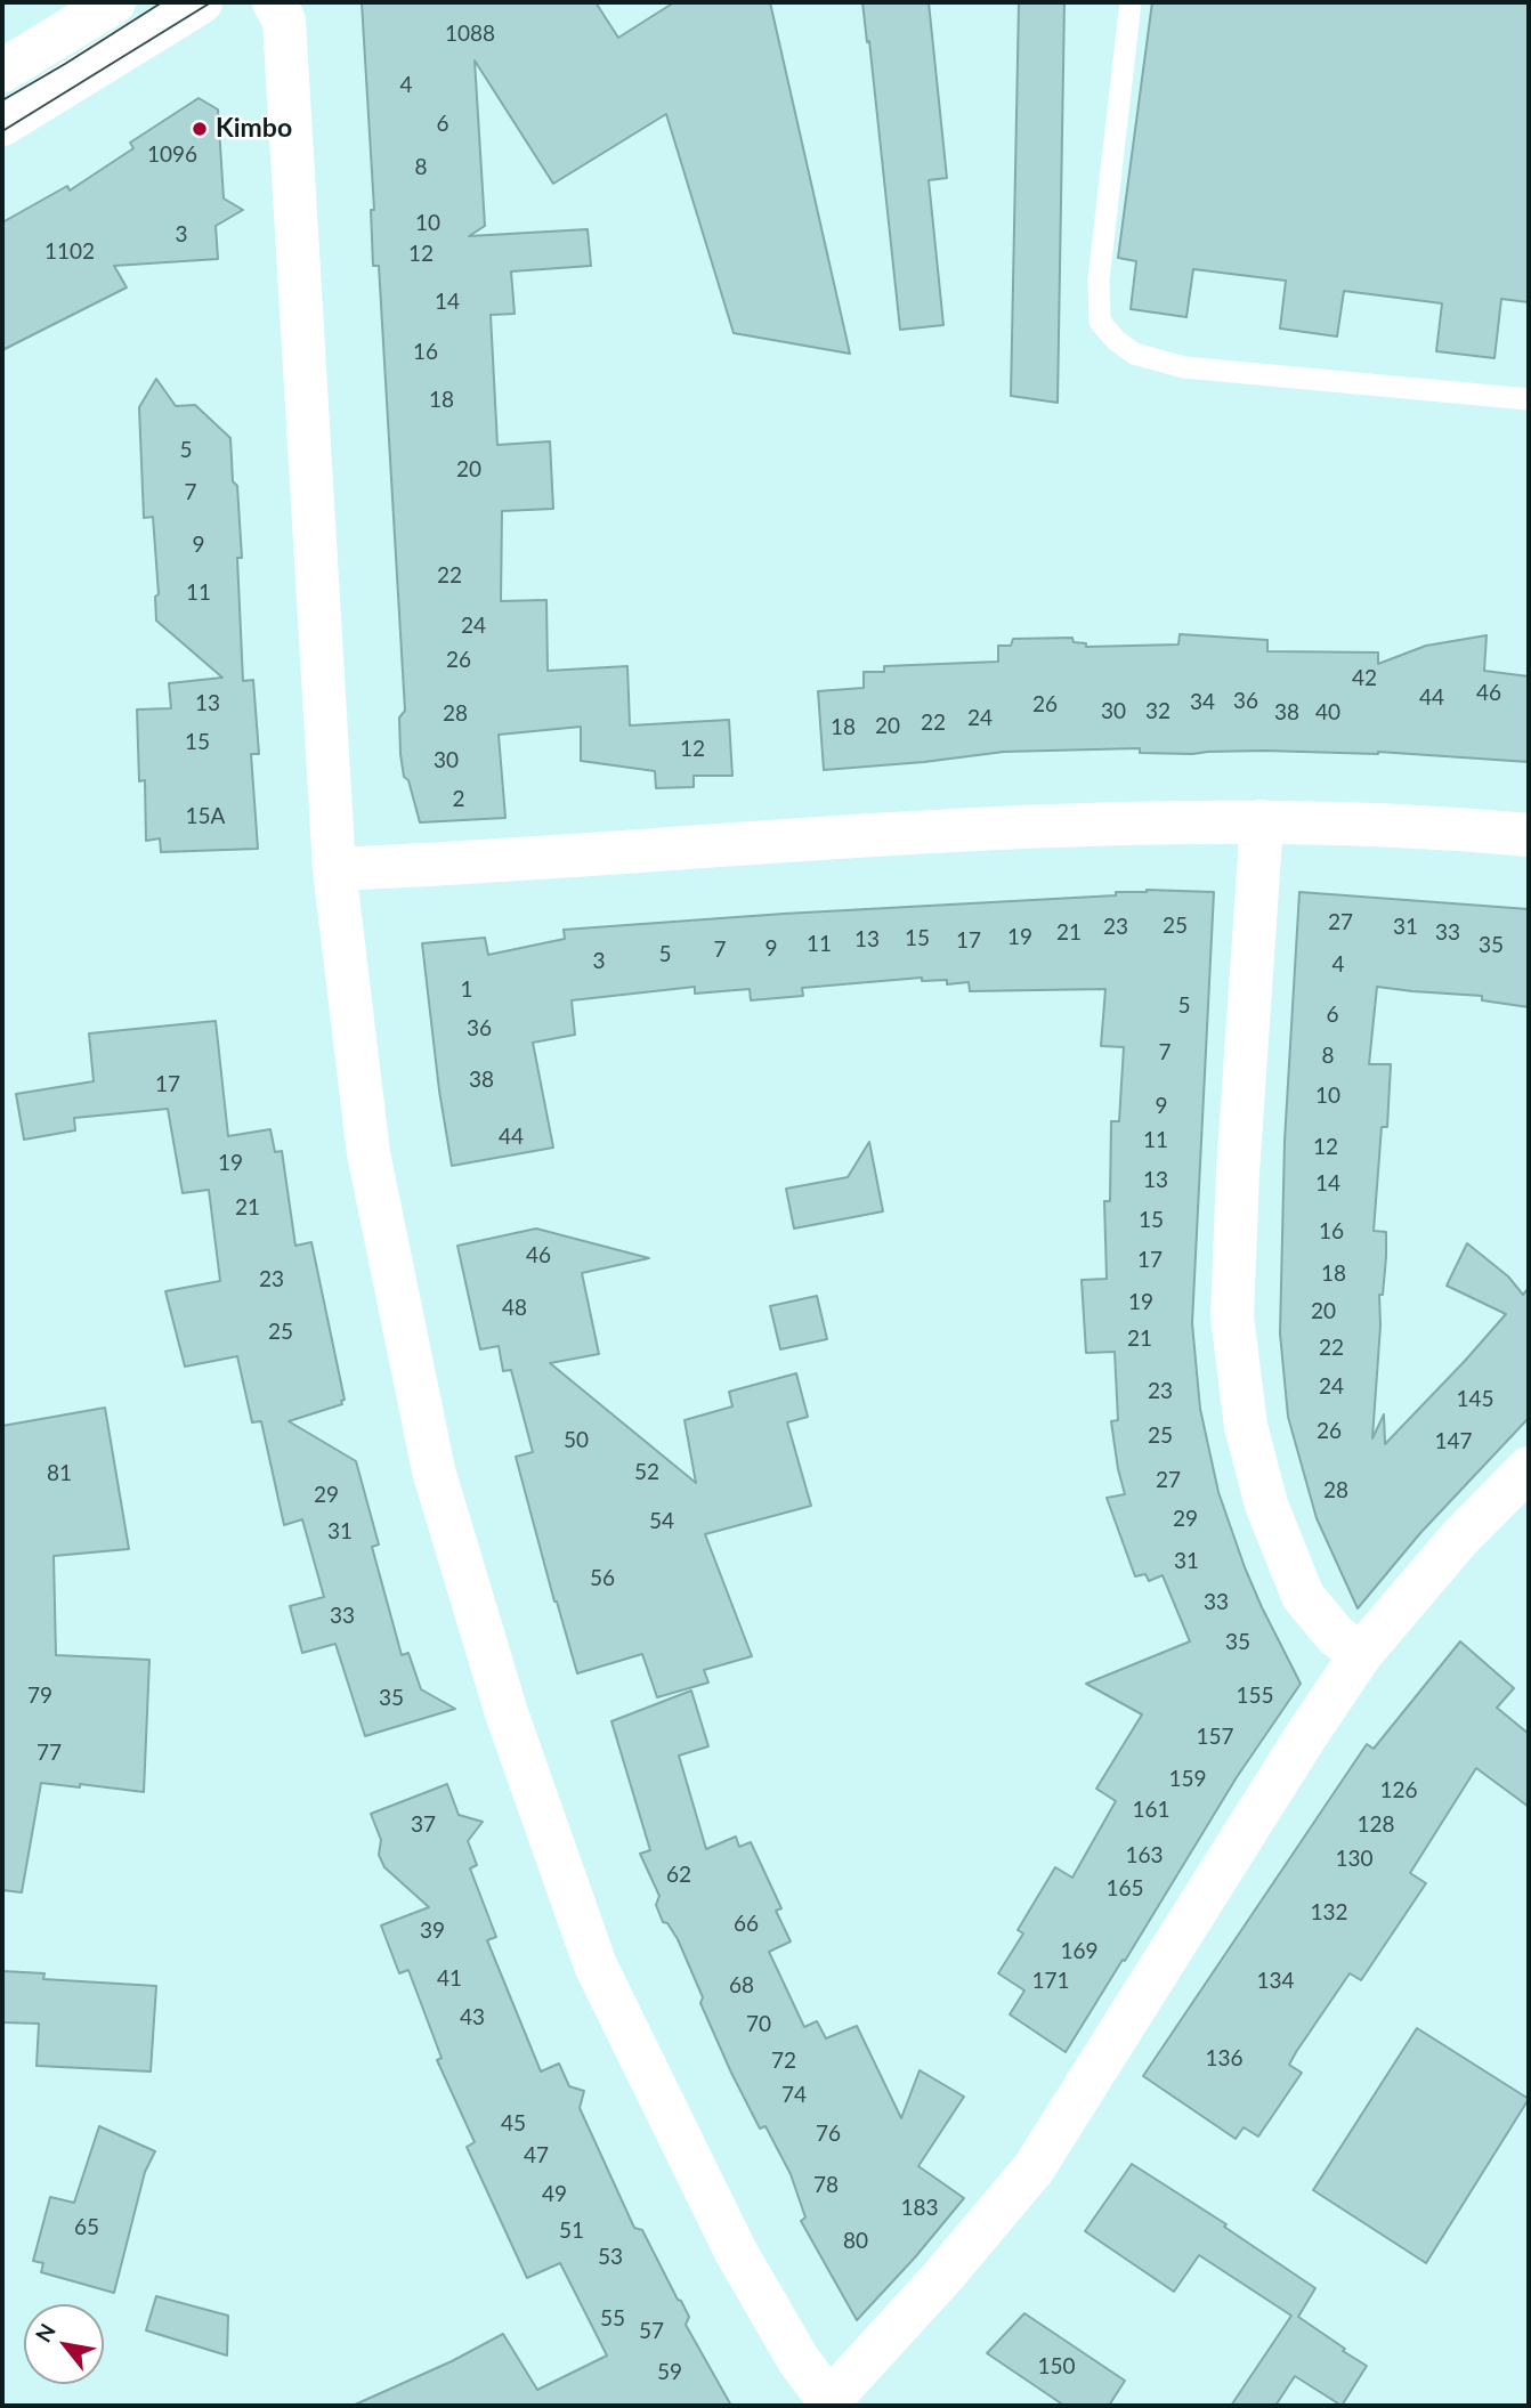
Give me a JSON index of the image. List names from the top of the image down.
{
  "places": ["Kimbo"],
  "house_numbers": [
    "1088",
    "4",
    "6",
    "1096",
    "8",
    "10",
    "3",
    "1102",
    "12",
    "14",
    "16",
    "18",
    "5",
    "20",
    "7",
    "9",
    "22",
    "11",
    "24",
    "26",
    "42",
    "46",
    "44",
    "36",
    "34",
    "13",
    "26",
    "30",
    "32",
    "38",
    "40",
    "28",
    "24",
    "22",
    "20",
    "18",
    "15",
    "12",
    "30",
    "2",
    "15A",
    "27",
    "25",
    "23",
    "31",
    "21",
    "33",
    "19",
    "15",
    "13",
    "17",
    "11",
    "35",
    "9",
    "7",
    "5",
    "3",
    "4",
    "1",
    "5",
    "6",
    "36",
    "7",
    "8",
    "38",
    "17",
    "10",
    "9",
    "44",
    "11",
    "12",
    "19",
    "13",
    "14",
    "21",
    "15",
    "16",
    "46",
    "17",
    "18",
    "23",
    "19",
    "48",
    "20",
    "25",
    "21",
    "22",
    "24",
    "23",
    "145",
    "26",
    "25",
    "50",
    "147",
    "52",
    "81",
    "27",
    "28",
    "29",
    "29",
    "54",
    "31",
    "31",
    "56",
    "33",
    "33",
    "35",
    "79",
    "155",
    "35",
    "157",
    "77",
    "159",
    "126",
    "161",
    "37",
    "128",
    "163",
    "130",
    "62",
    "165",
    "132",
    "66",
    "39",
    "169",
    "41",
    "171",
    "134",
    "68",
    "43",
    "70",
    "136",
    "72",
    "74",
    "45",
    "76",
    "47",
    "78",
    "49",
    "183",
    "65",
    "51",
    "80",
    "53",
    "55",
    "57",
    "150",
    "59"
  ],
  "north": "top left"
}
